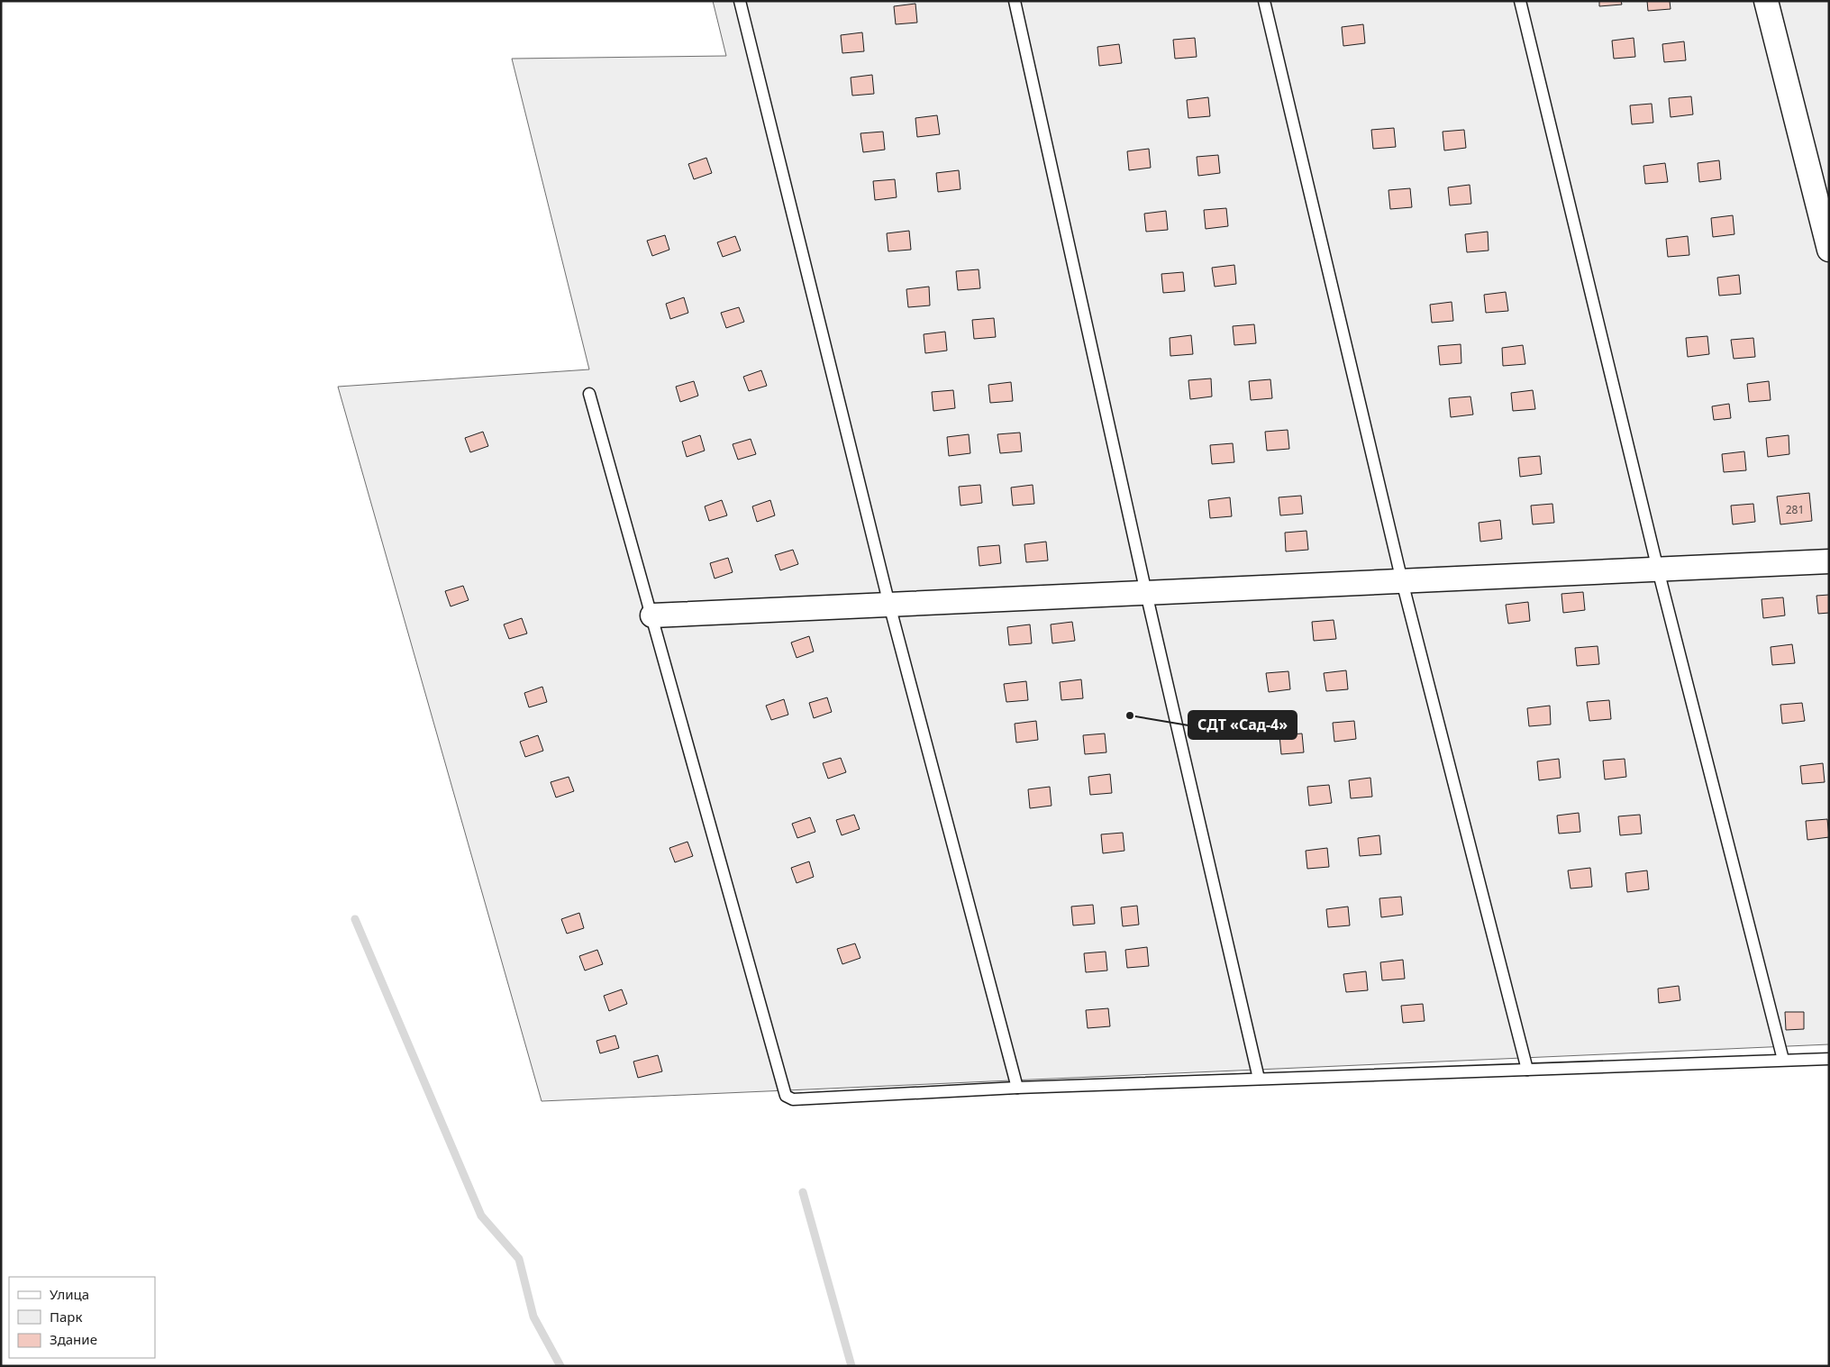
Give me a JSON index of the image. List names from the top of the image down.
{
  "places": ["СДТ «Сад-4»"],
  "house_numbers": ["281"],
  "legend": ["Улица", "Парк", "Здание"]
}
